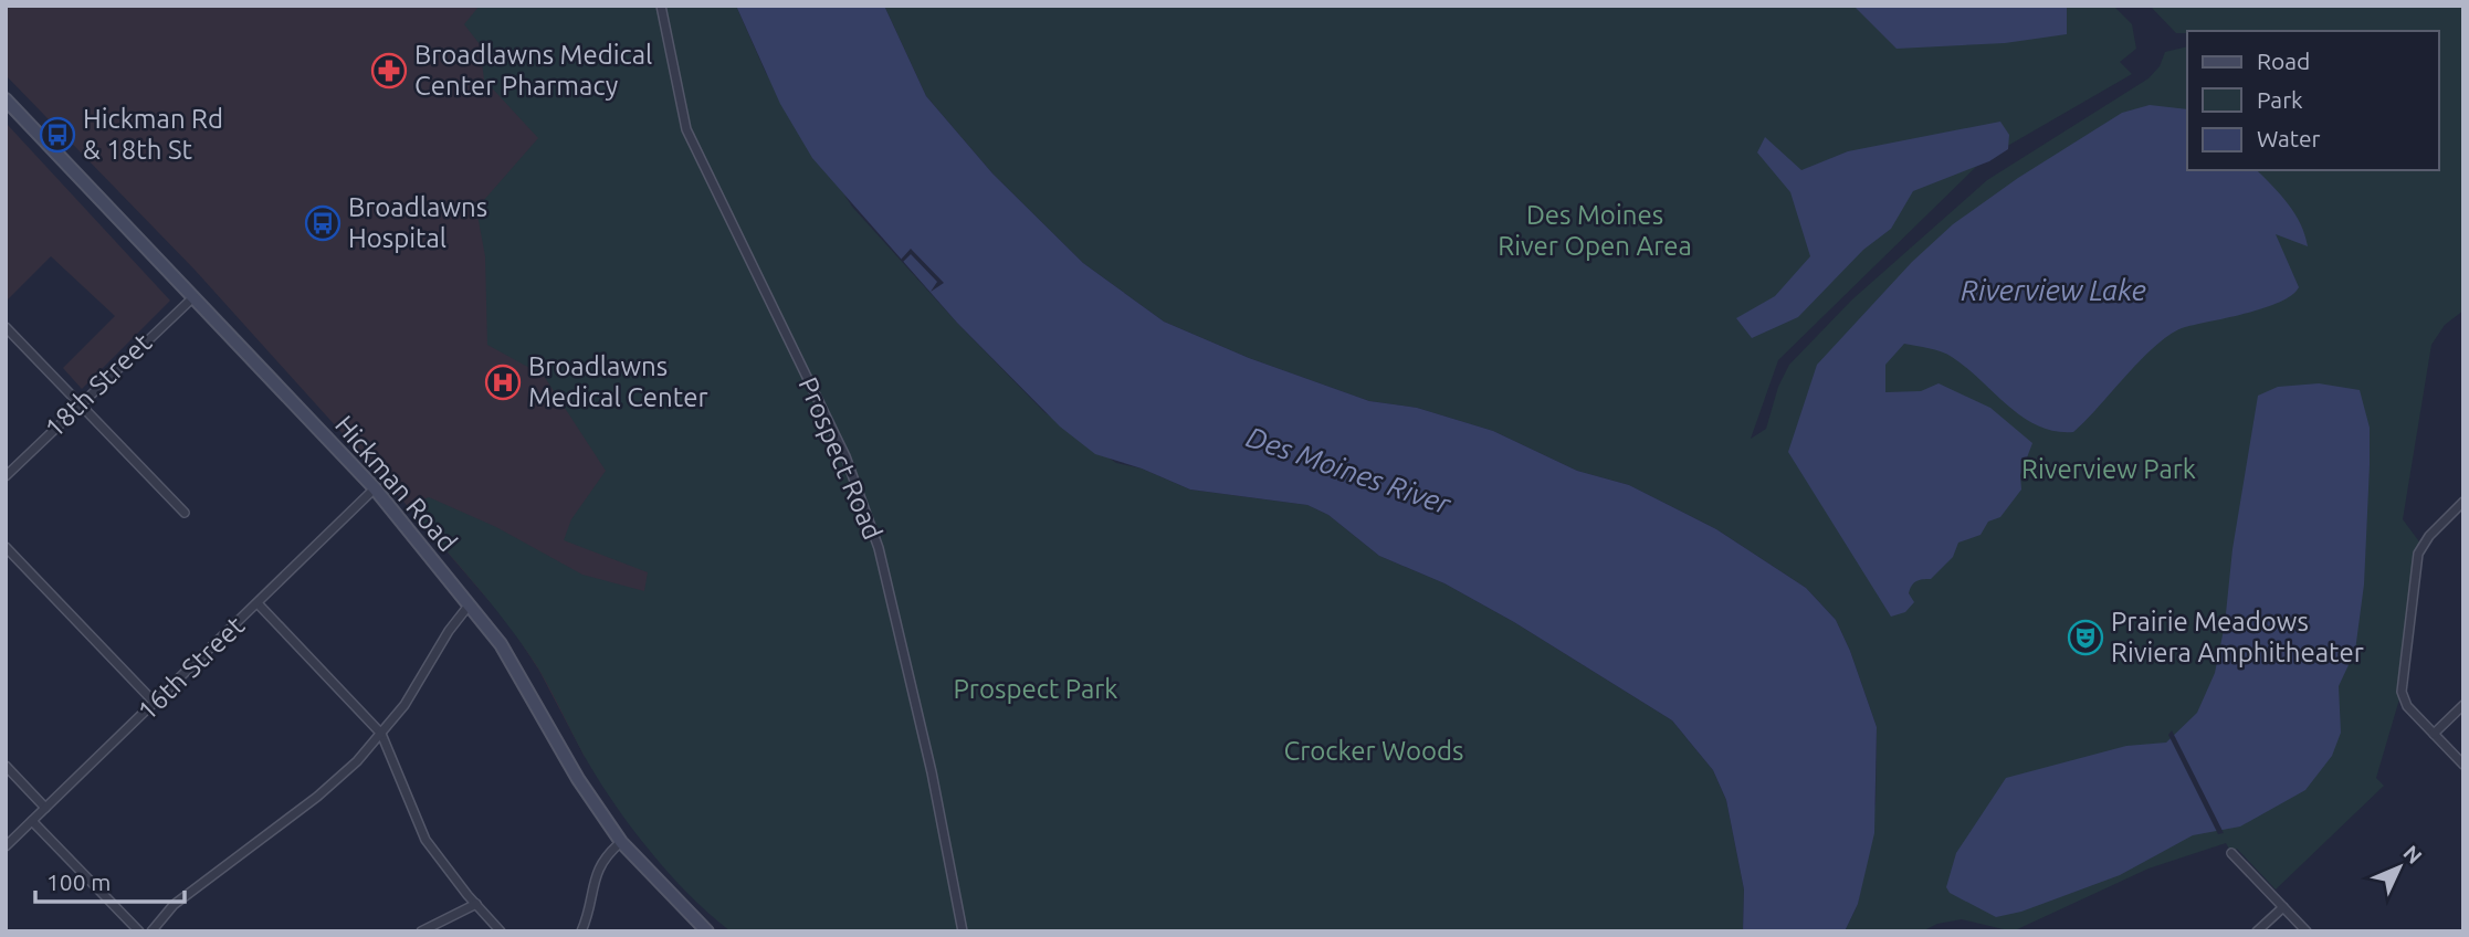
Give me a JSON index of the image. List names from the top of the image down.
{
  "streets": {
    "main road": ["Hickman Road"],
    "street": ["18th Street", "Prospect Road", "16th Street"]
  },
  "crossings": [
    ["18th Street", "Hickman Road"],
    ["Hickman Road", "16th Street"]
  ],
  "water": ["Riverview Lake", "Des Moines River"],
  "parks": [
    "Des Moines River Open Area",
    "Riverview Park",
    "Prospect Park",
    "Crocker Woods"
  ],
  "places": {
    "pharmacy": ["Broadlawns Medical Center Pharmacy"],
    "bus stop": ["Hickman Rd & 18th St", "Broadlawns Hospital"],
    "hospital": ["Broadlawns Medical Center"],
    "theatre": ["Prairie Meadows Riviera Amphitheater"]
  },
  "legend": ["Road", "Park", "Water"],
  "scale_bar": "100 m",
  "north": "top right"
}
